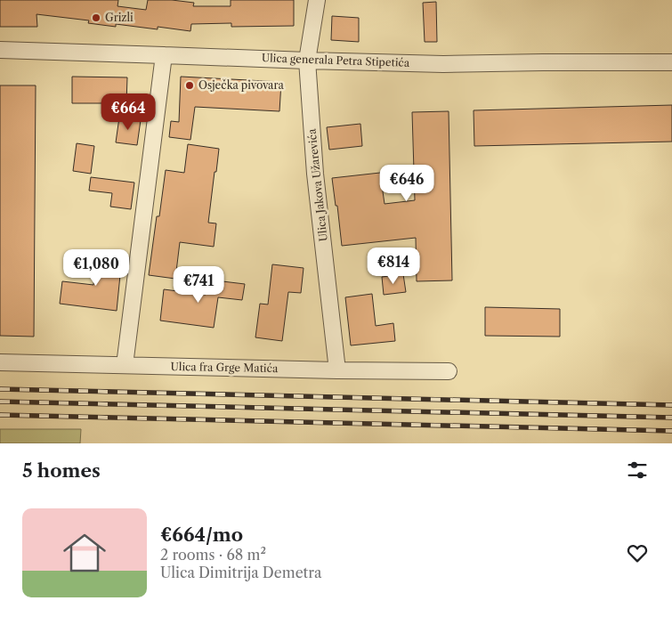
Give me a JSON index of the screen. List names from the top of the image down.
{
  "streets": {
    "street": ["Ulica generala Petra Stipetića", "Ulica Jakova Užarevića", "Ulica fra Grge Matića"]
  },
  "crossings": [
    ["Ulica generala Petra Stipetića", "Ulica Jakova Užarevića"],
    ["Ulica Jakova Užarevića", "Ulica fra Grge Matića"]
  ],
  "places": ["Grizli", "Osječka pivovara"],
  "page": {
    "price": [
      "€664",
      "€646",
      "€814",
      "€1,080",
      "€741"
    ],
    "heading": "5 homes",
    "list": [
      {
        "name": "€664/mo",
        "note": "2 rooms · 68 m² · Ulica Dimitrija Demetra"
      }
    ]
  }
}
